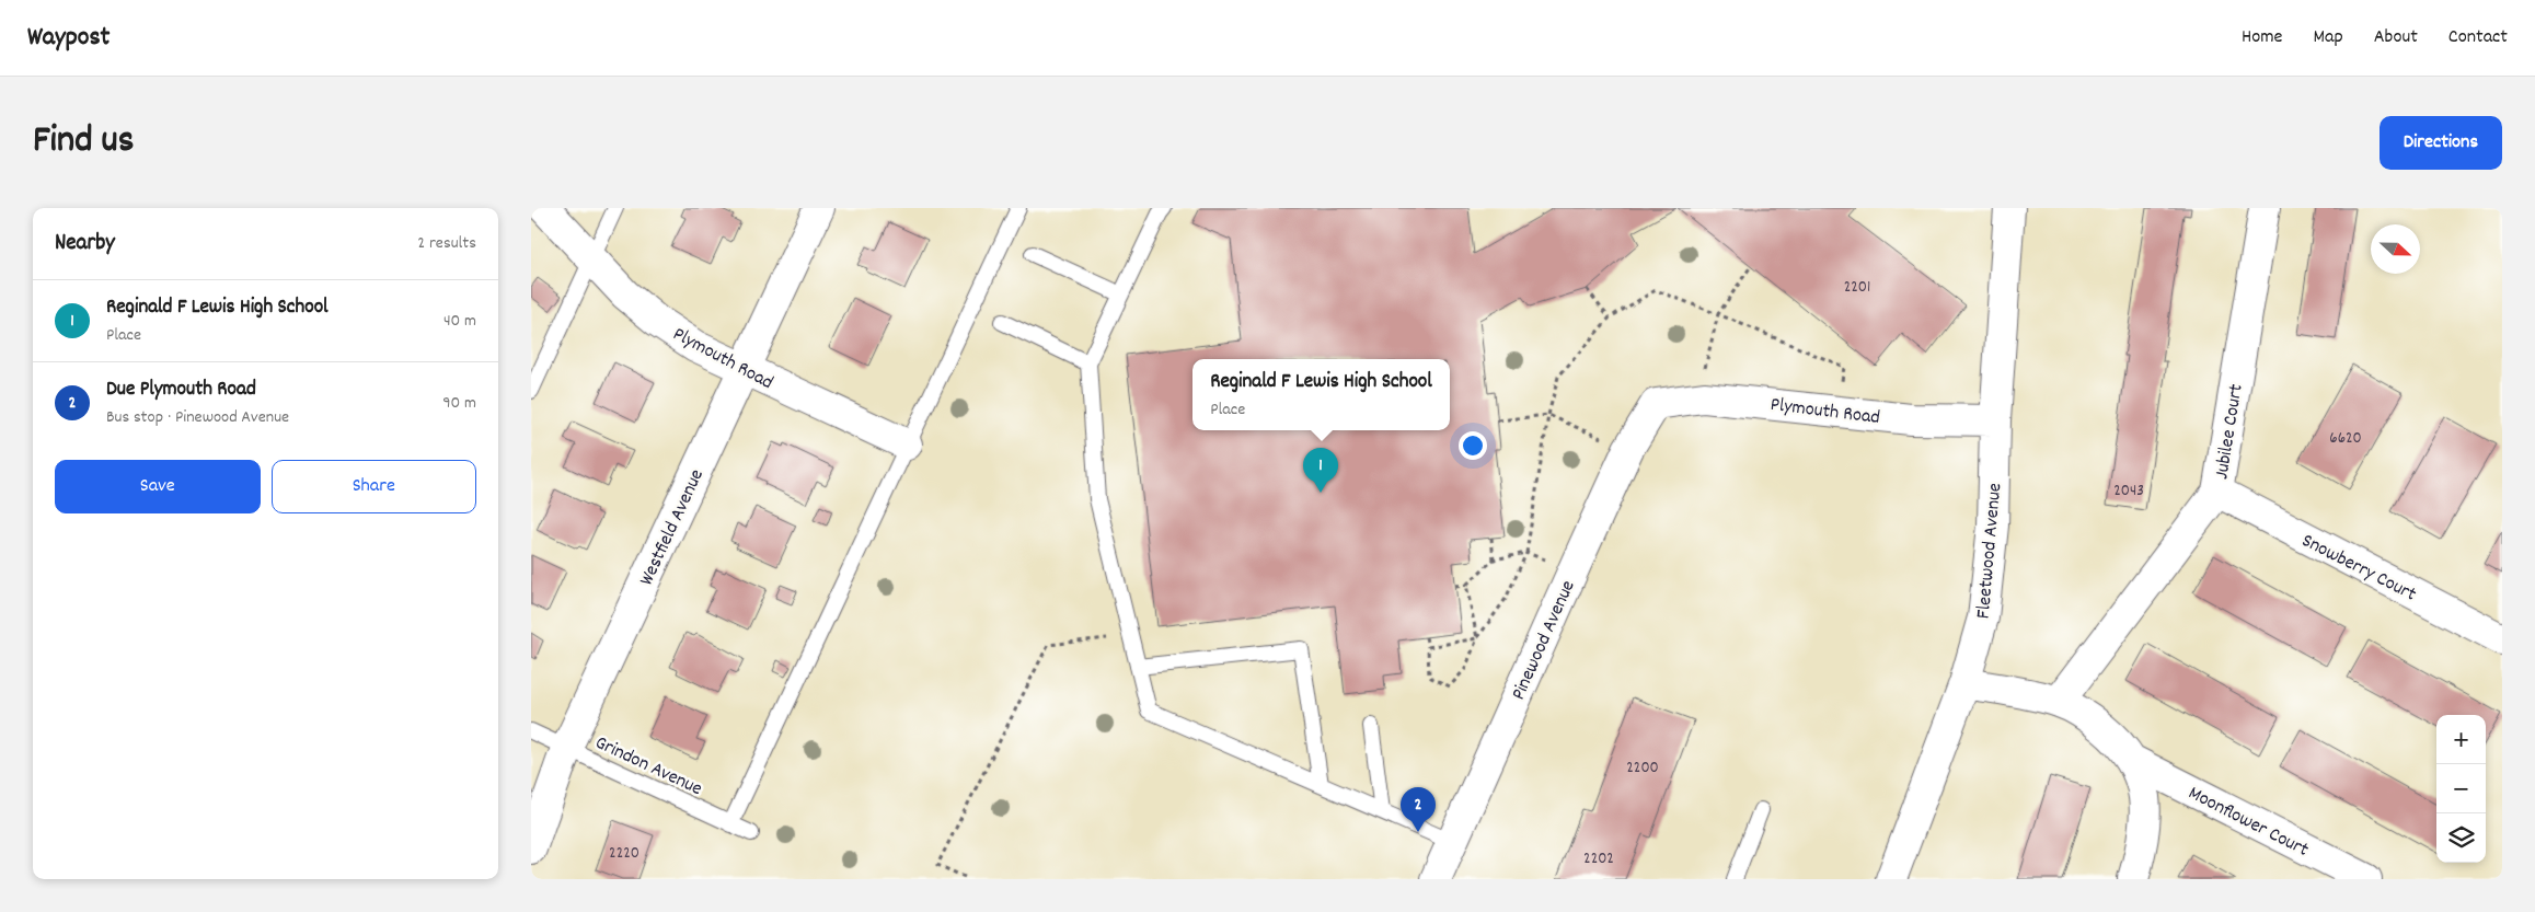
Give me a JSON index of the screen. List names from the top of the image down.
{
  "streets": {
    "street": [
      "Plymouth Road",
      "Jubilee Court",
      "Westfield Avenue",
      "Fleetwood Avenue",
      "Snowberry Court",
      "Pinewood Avenue",
      "Moonflower Court"
    ],
    "lane": ["Grindon Avenue"]
  },
  "crossings": [
    ["Plymouth Road", "Westfield Avenue"],
    ["Plymouth Road", "Fleetwood Avenue"],
    ["Plymouth Road", "Pinewood Avenue"],
    ["Jubilee Court", "Snowberry Court"],
    ["Westfield Avenue", "Grindon Avenue"]
  ],
  "house_numbers": [
    "2201",
    "6620",
    "2043",
    "2200",
    "2220",
    "2202"
  ],
  "north": "right",
  "page": {
    "header": "Waypost",
    "nav": [
      "Home",
      "Map",
      "About",
      "Contact"
    ],
    "title": "Find us",
    "buttons": [
      "Directions",
      ["Save", "Share"]
    ],
    "heading": ["Nearby", "2 results"],
    "list": [
      {
        "mark": "1",
        "name": "Reginald F Lewis High School",
        "note": "Place",
        "value": "40 m"
      },
      {
        "mark": "2",
        "name": "Due Plymouth Road",
        "note": "Bus stop · Pinewood Avenue",
        "value": "90 m"
      }
    ],
    "popup": ["Reginald F Lewis High School", "Place"],
    "pins": ["1", "2"],
    "map_buttons": ["+", "−"]
  }
}
